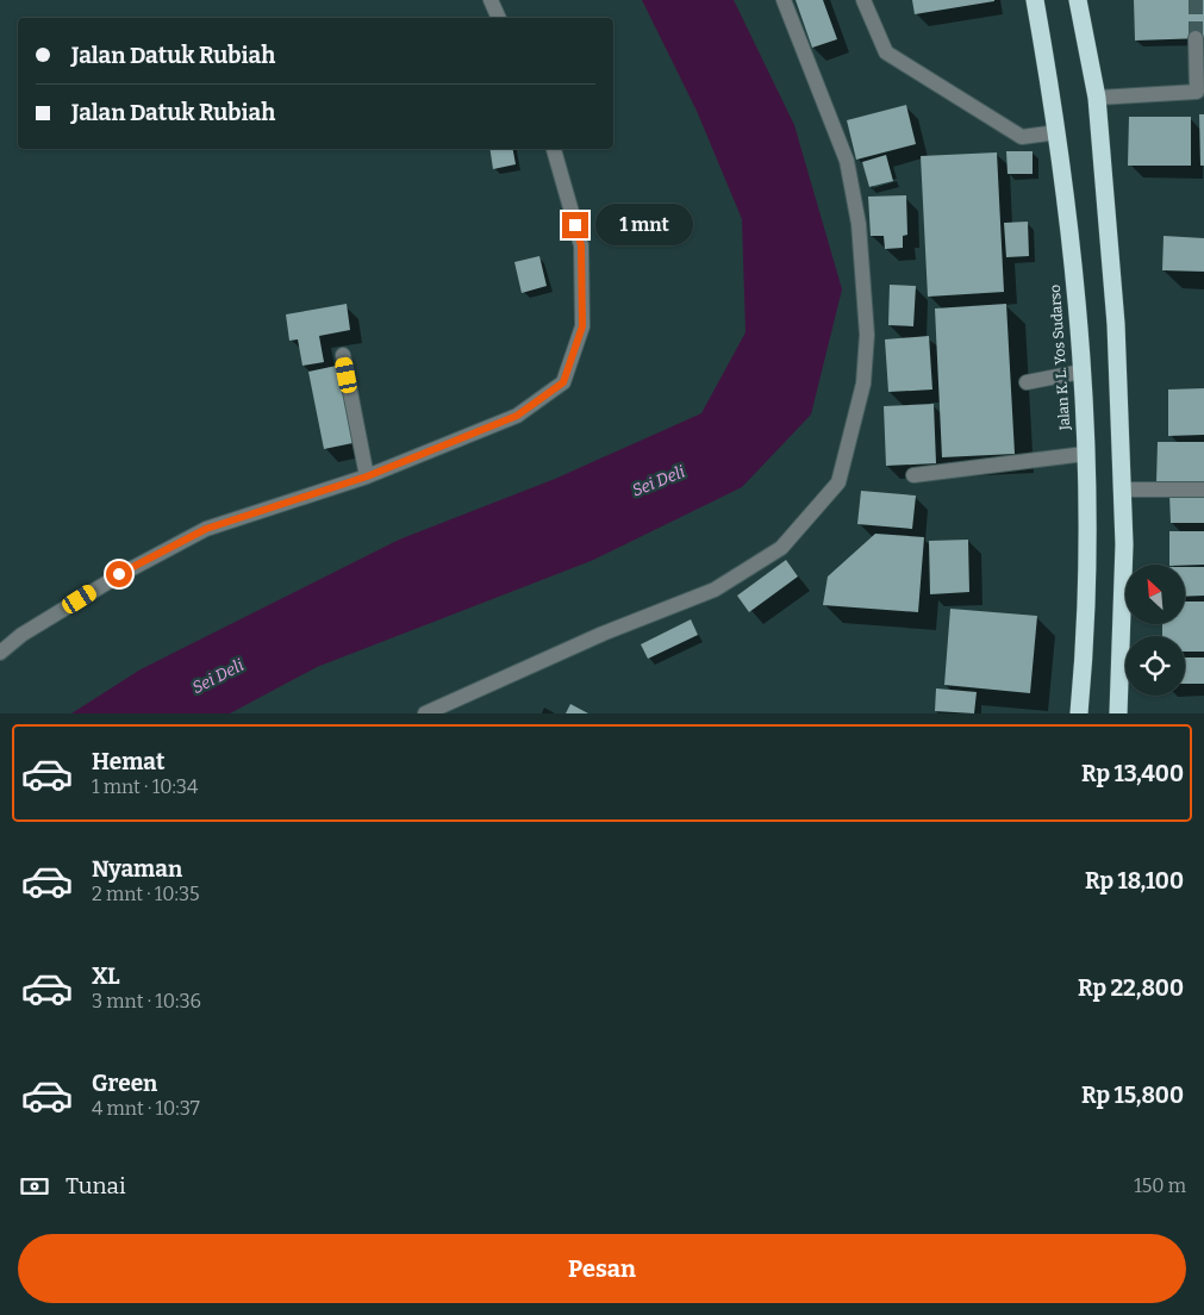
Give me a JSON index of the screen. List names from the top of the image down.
{
  "streets": {
    "highway": ["Jalan K. L. Yos Sudarso"]
  },
  "water": ["Sei Deli"],
  "north": "top left",
  "page": {
    "banner": ["Jalan Datuk Rubiah", "Jalan Datuk Rubiah"],
    "bubble": "1 mnt",
    "list": [
      {
        "name": "Hemat",
        "note": "1 mnt · 10:34",
        "value": "Rp 13,400"
      },
      {
        "name": "Nyaman",
        "note": "2 mnt · 10:35",
        "value": "Rp 18,100"
      },
      {
        "name": "XL",
        "note": "3 mnt · 10:36",
        "value": "Rp 22,800"
      },
      {
        "name": "Green",
        "note": "4 mnt · 10:37",
        "value": "Rp 15,800"
      }
    ],
    "pay": ["Tunai", "150 m"],
    "buttons": "Pesan"
  }
}
